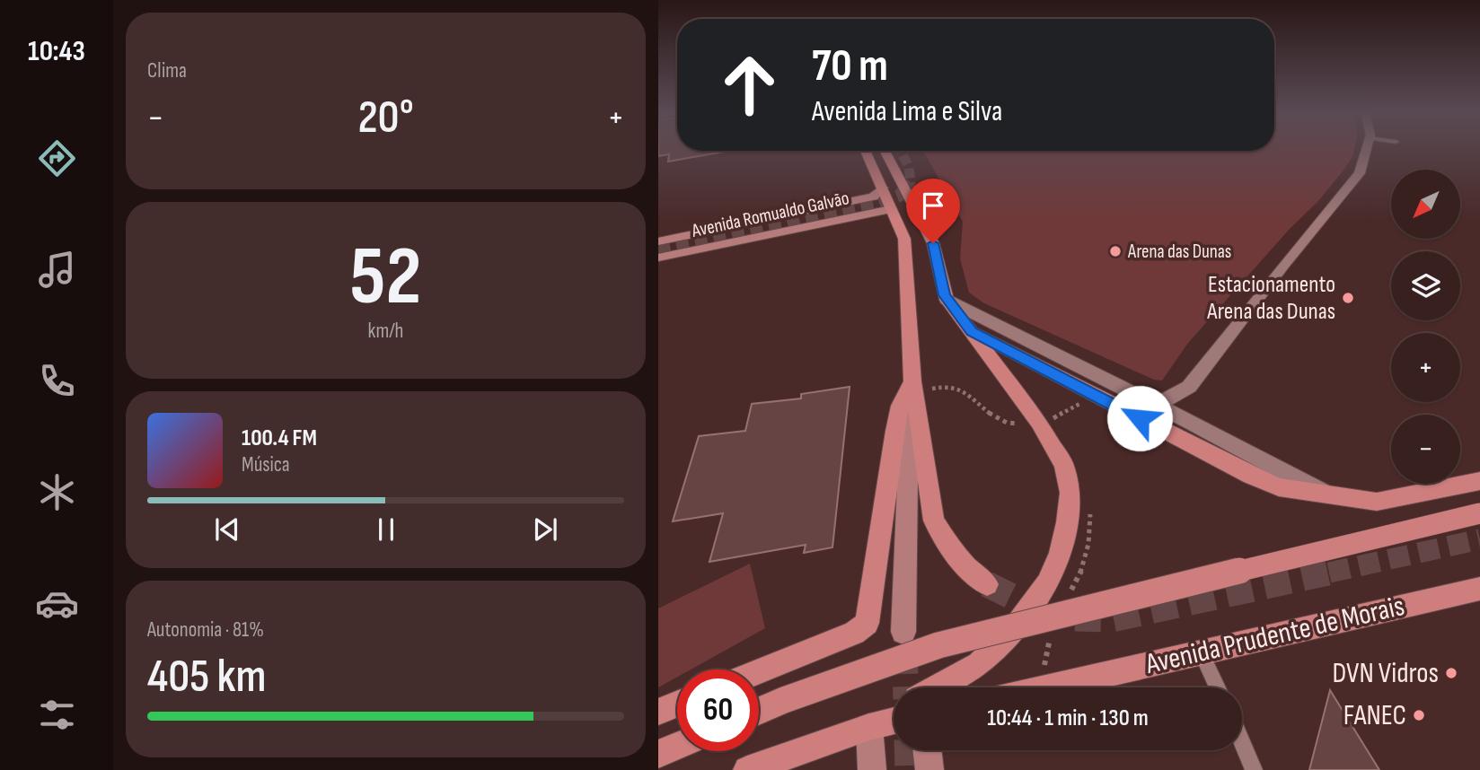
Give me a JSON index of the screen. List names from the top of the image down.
{
  "streets": {
    "main road": ["Avenida Romualdo Galvão", "Avenida Prudente de Morais"]
  },
  "places": [
    "Arena das Dunas",
    "Estacionamento Arena das Dunas",
    "DVN Vidros",
    "FANEC"
  ],
  "north": "bottom left",
  "page": {
    "tabs": "10:43",
    "tile": [
      "Clima",
      ["52", "km/h"],
      ["Autonomia · 81%", "405 km"]
    ],
    "turn": ["70 m", "Avenida Lima e Silva"],
    "heat": ["−", "20°", "+"],
    "map_buttons": ["+", "−"],
    "song": ["100.4 FM", "Música"],
    "limit": "60",
    "trip": "10:44 · 1 min · 130 m"
  }
}
